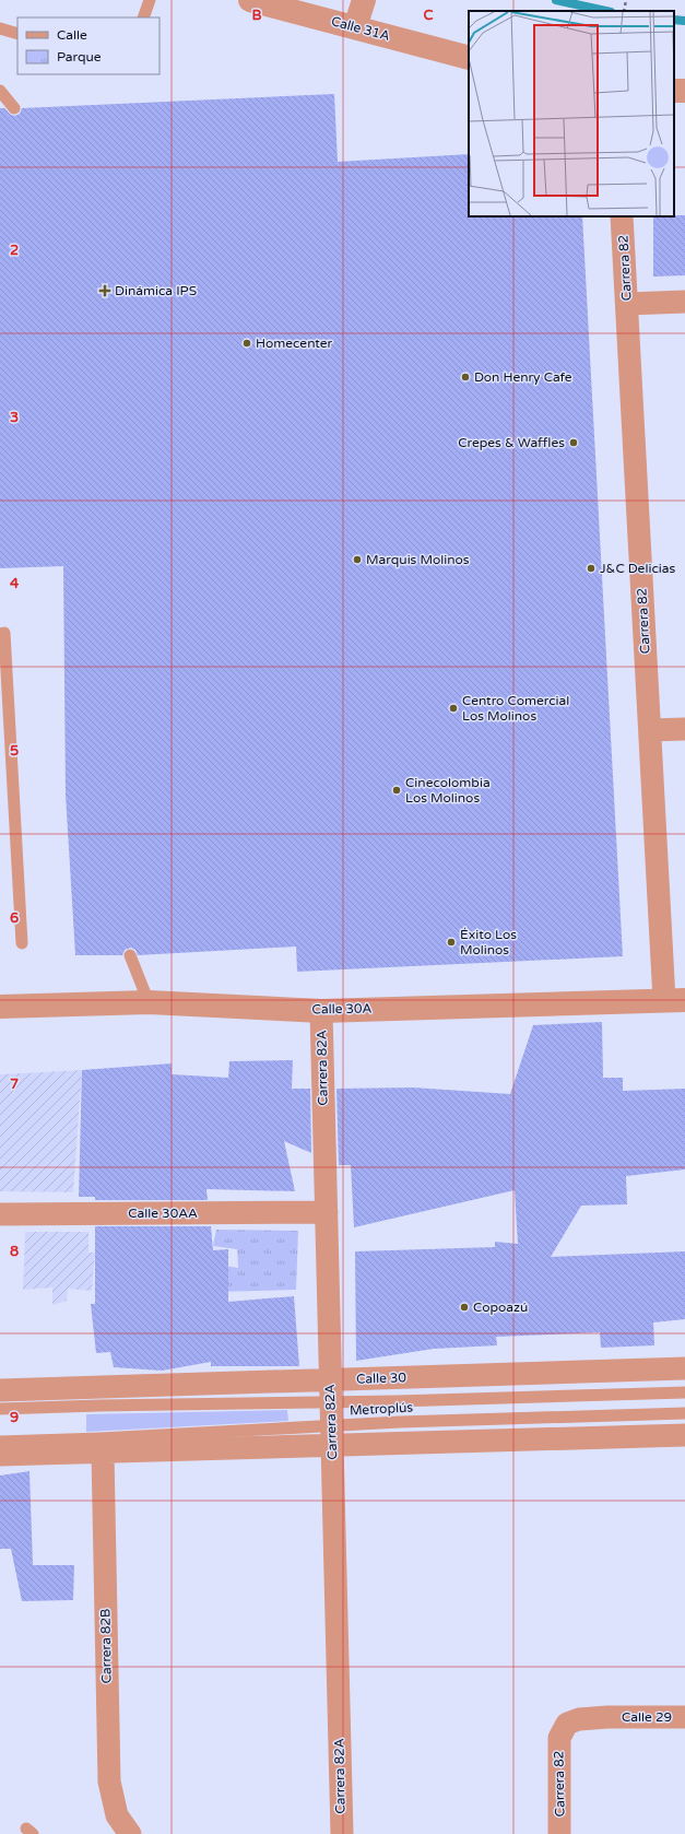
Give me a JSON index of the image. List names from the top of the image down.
{
  "streets": {
    "street": [
      "Calle 31A",
      "Carrera 82",
      "Calle 30A",
      "Carrera 82A",
      "Calle 30AA",
      "Calle 30",
      "Carrera 82B",
      "Calle 29"
    ],
    "lane": ["Metroplús"]
  },
  "crossings": [
    ["Carrera 82", "Calle 30A"],
    ["Carrera 82", "Calle 29"],
    ["Calle 30A", "Carrera 82A"],
    ["Carrera 82A", "Calle 30AA"],
    ["Carrera 82A", "Calle 30"],
    ["Carrera 82A", "Metroplús"]
  ],
  "places": {
    "health": ["Dinámica IPS"],
    "other": [
      "Homecenter",
      "Don Henry Cafe",
      "Crepes & Waffles",
      "Marquis Molinos",
      "J&C Delicias",
      "Centro Comercial Los Molinos",
      "Cinecolombia Los Molinos",
      "Éxito Los Molinos",
      "Copoazú"
    ]
  },
  "legend": ["Calle", "Parque"],
  "grid": {
    "columns": ["B", "C"],
    "rows": [
      "2",
      "3",
      "4",
      "5",
      "6",
      "7",
      "8",
      "9"
    ]
  }
}
